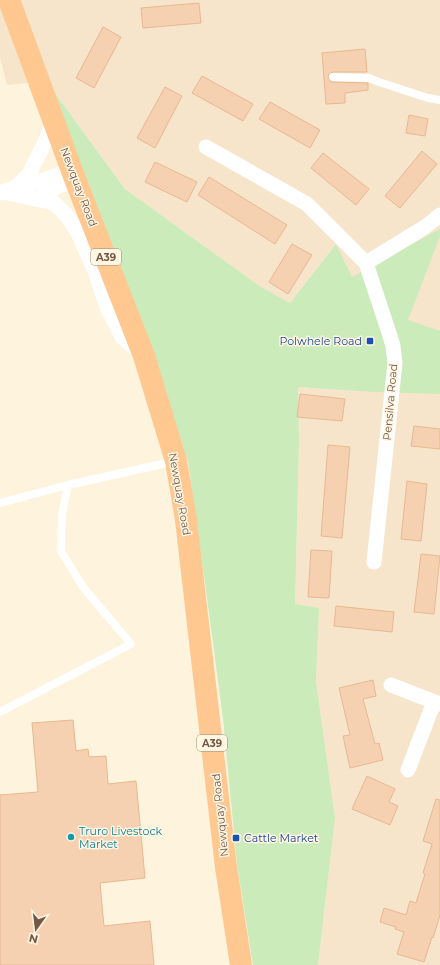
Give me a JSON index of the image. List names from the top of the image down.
{
  "streets": {
    "highway": ["Newquay Road", "A39"],
    "street": ["Pensilva Road"]
  },
  "places": {
    "transit": ["Polwhele Road", "Cattle Market"],
    "other": ["Truro Livestock Market"]
  },
  "north": "bottom"
}
